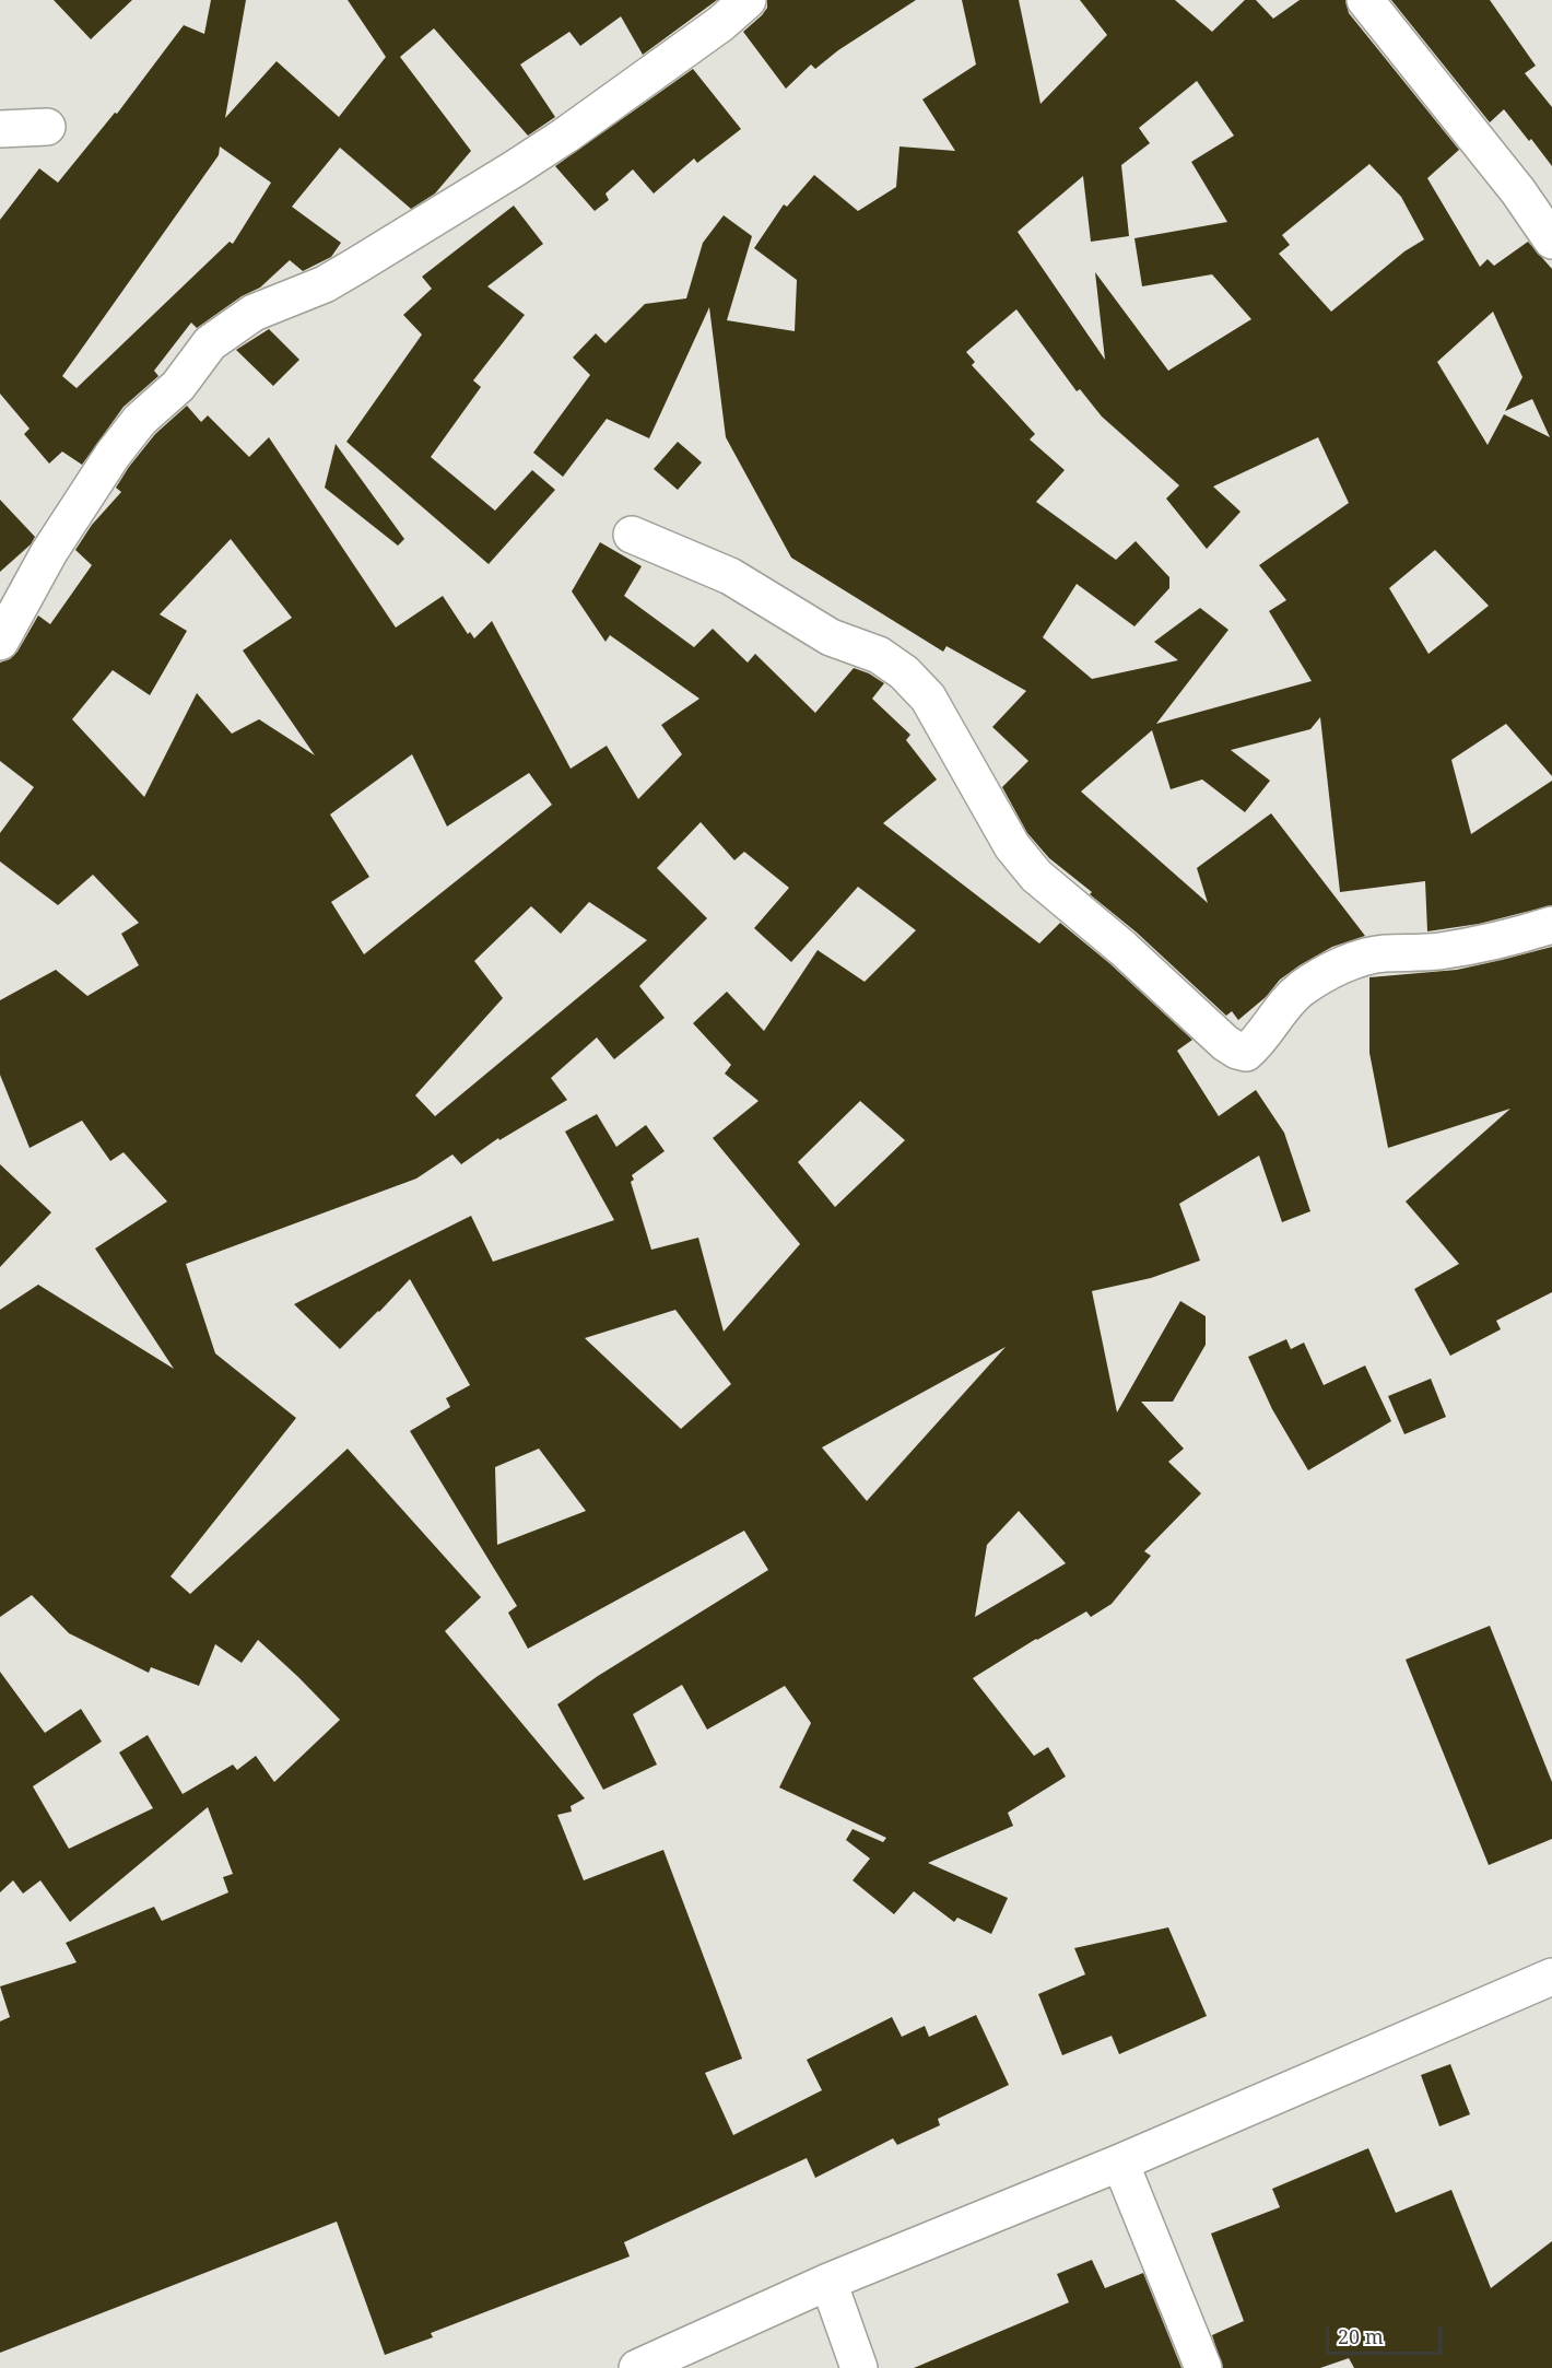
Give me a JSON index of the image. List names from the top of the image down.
{
  "scale_bar": "20 m"
}
